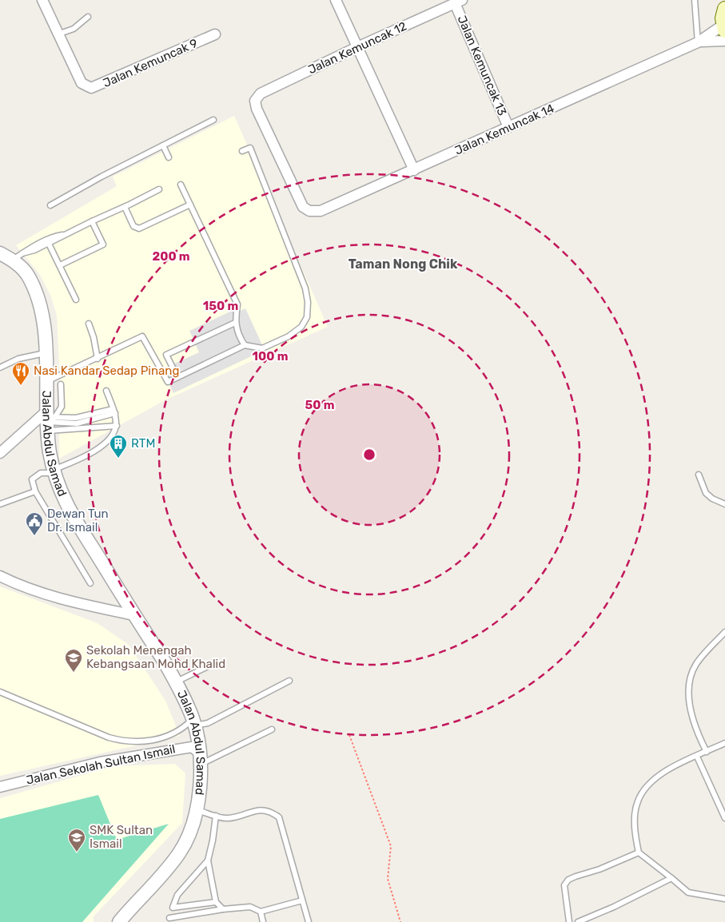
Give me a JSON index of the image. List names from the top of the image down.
{
  "streets": {
    "street": [
      "Jalan Kemuncak 12",
      "Jalan Kemuncak 9",
      "Jalan Kemuncak 13",
      "Jalan Kemuncak 14",
      "Jalan Abdul Samad",
      "Jalan Sekolah Sultan Ismail"
    ]
  },
  "crossings": [
    ["Jalan Kemuncak 12", "Jalan Kemuncak 13"],
    ["Jalan Kemuncak 12", "Jalan Kemuncak 14"],
    ["Jalan Kemuncak 13", "Jalan Kemuncak 14"],
    ["Jalan Abdul Samad", "Jalan Sekolah Sultan Ismail"]
  ],
  "districts": ["Taman Nong Chik"],
  "places": {
    "restaurant": ["Nasi Kandar Sedap Pinang"],
    "building": ["RTM"],
    "public building": ["Dewan Tun Dr. Ismail"],
    "school or university": ["Sekolah Menengah Kebangsaan Mohd Khalid", "SMK Sultan Ismail"]
  },
  "rings": [
    "200 m",
    "150 m",
    "100 m",
    "50 m"
  ]
}
